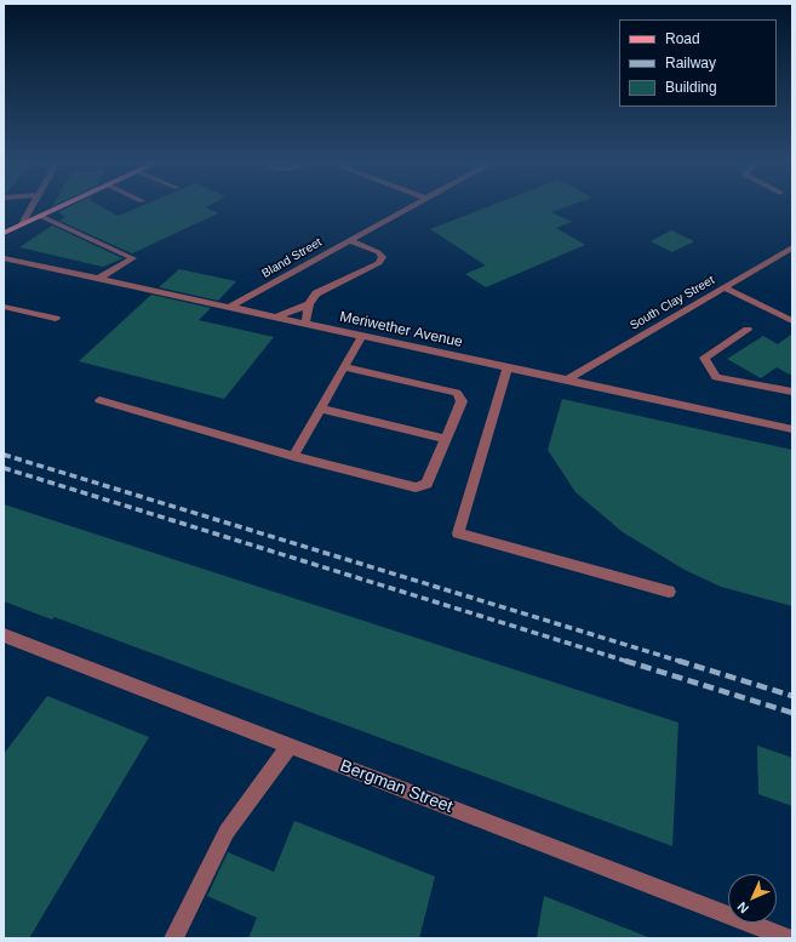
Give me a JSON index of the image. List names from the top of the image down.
{
  "streets": {
    "street": [
      "Bland Street",
      "South Clay Street",
      "Meriwether Avenue",
      "Bergman Street"
    ]
  },
  "crossings": [
    ["Bland Street", "Meriwether Avenue"],
    ["South Clay Street", "Meriwether Avenue"]
  ],
  "legend": ["Road", "Railway", "Building"],
  "north": "bottom left"
}
